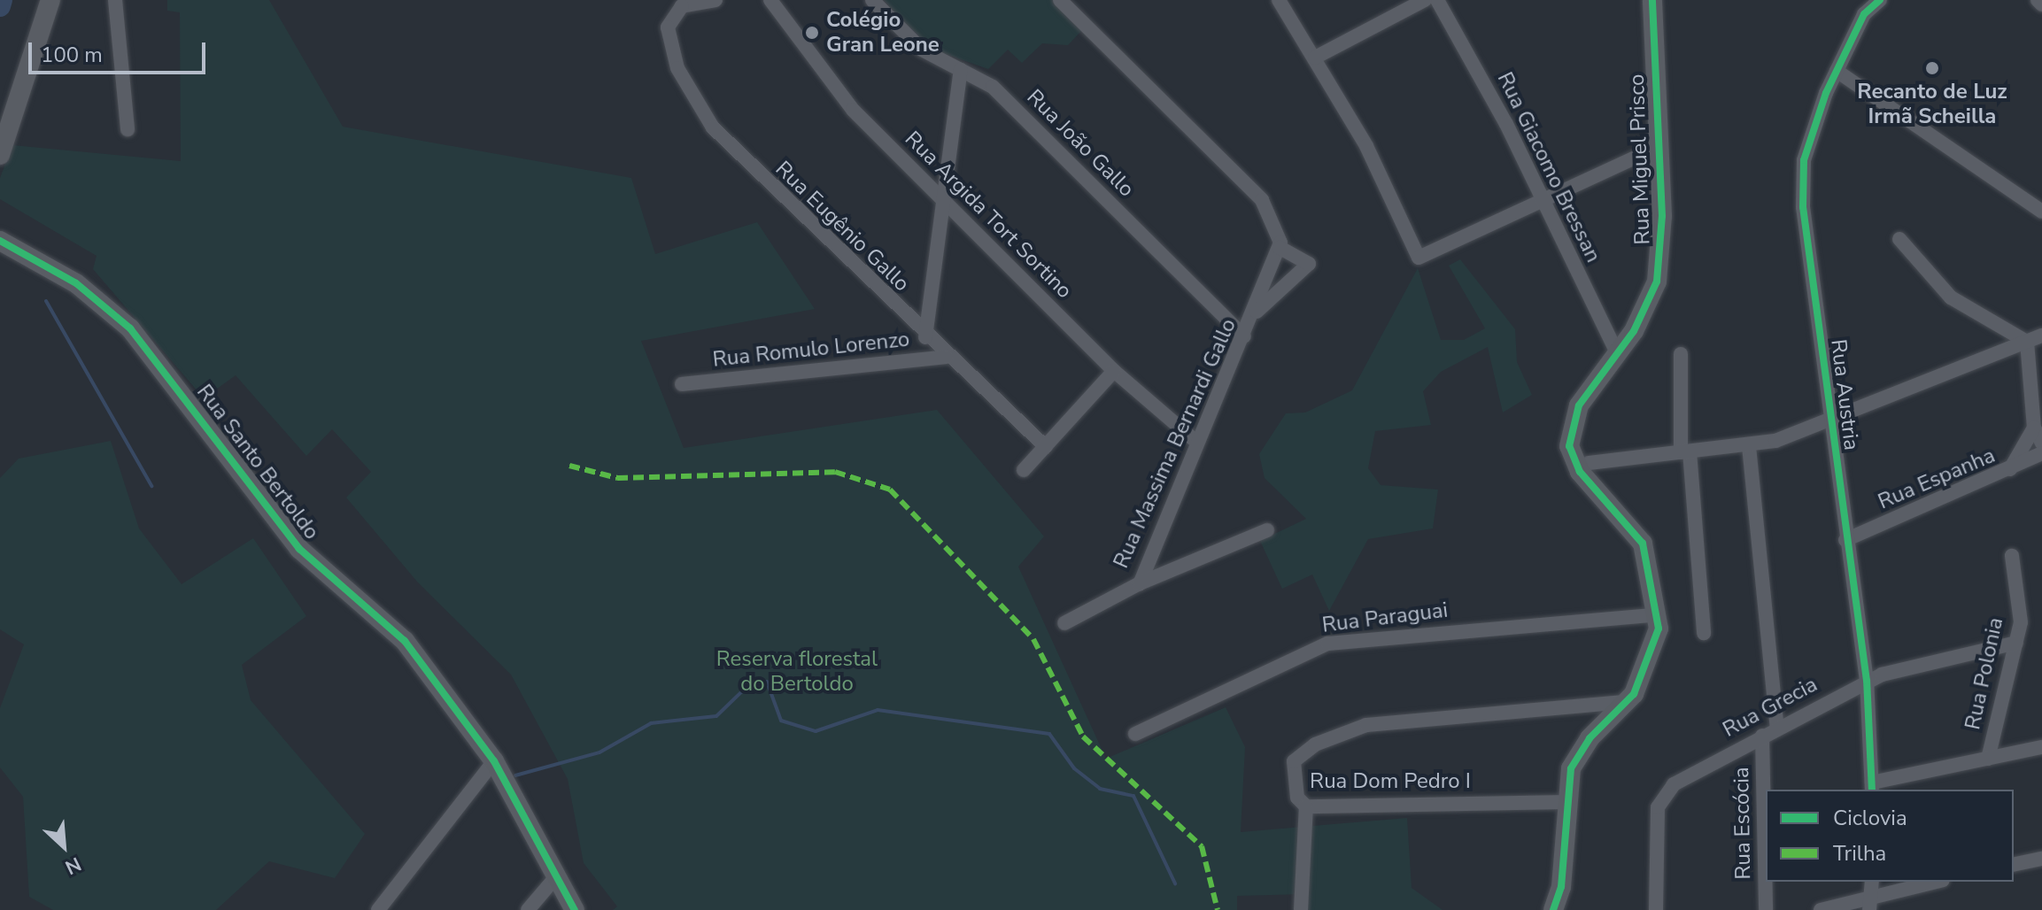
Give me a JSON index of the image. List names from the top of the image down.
{
  "streets": {
    "street": [
      "Rua João Gallo",
      "Rua Miguel Prisco",
      "Rua Giacomo Bressan",
      "Rua Argida Tort Sortino",
      "Rua Eugênio Gallo",
      "Rua Romulo Lorenzo",
      "Rua Austria",
      "Rua Massima Bernardi Gallo",
      "Rua Santo Bertoldo",
      "Rua Espanha",
      "Rua Paraguai",
      "Rua Polonia",
      "Rua Grecia",
      "Rua Dom Pedro I",
      "Rua Escócia"
    ]
  },
  "crossings": [
    ["Rua João Gallo", "Rua Massima Bernardi Gallo"],
    ["Rua Miguel Prisco", "Rua Giacomo Bressan"],
    ["Rua Miguel Prisco", "Rua Paraguai"],
    ["Rua Miguel Prisco", "Rua Dom Pedro I"],
    ["Rua Argida Tort Sortino", "Rua Massima Bernardi Gallo"],
    ["Rua Eugênio Gallo", "Rua Romulo Lorenzo"],
    ["Rua Austria", "Rua Espanha"],
    ["Rua Austria", "Rua Grecia"],
    ["Rua Polonia", "Rua Grecia"],
    ["Rua Grecia", "Rua Escócia"]
  ],
  "parks": ["Reserva florestal do Bertoldo"],
  "places": ["Colégio Gran Leone", "Recanto de Luz Irmã Scheilla"],
  "legend": ["Ciclovia", "Trilha"],
  "scale_bar": "100 m",
  "north": "bottom right"
}
